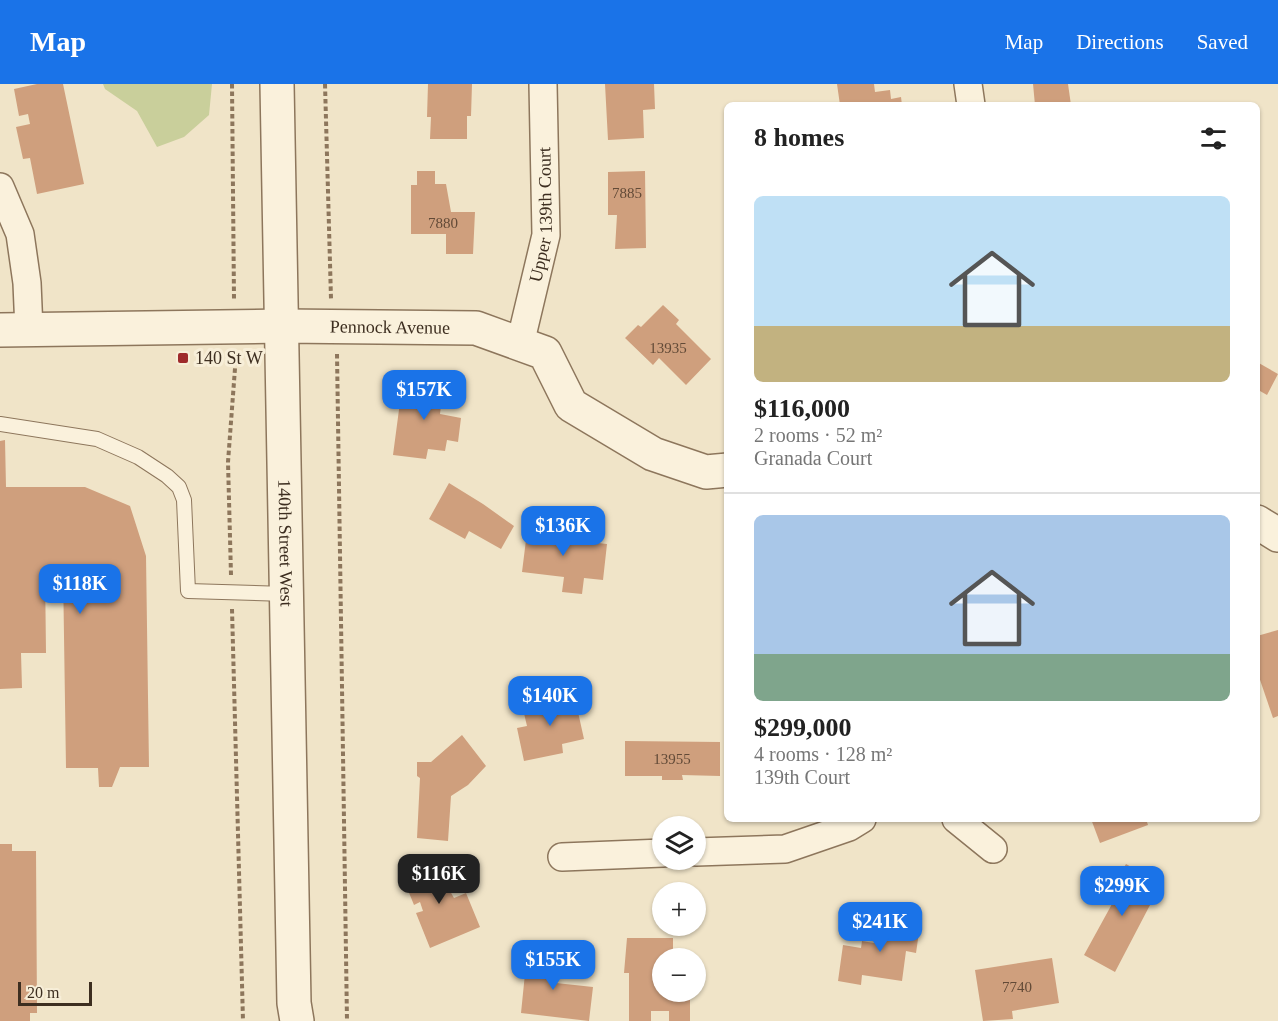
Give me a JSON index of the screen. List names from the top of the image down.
{
  "streets": {
    "street": ["Upper 139th Court", "Pennock Avenue", "140th Street West"]
  },
  "crossings": [
    ["Upper 139th Court", "Pennock Avenue"],
    ["Pennock Avenue", "140th Street West"]
  ],
  "places": {
    "transit": ["140 St W"]
  },
  "house_numbers": [
    "7885",
    "7880",
    "13935",
    "13955",
    "7740"
  ],
  "scale_bar": "20 m",
  "page": {
    "header": "Map",
    "nav": ["Map", "Directions", "Saved"],
    "heading": "8 homes",
    "list": [
      {
        "name": "$116,000",
        "note": "2 rooms · 52 m² · Granada Court"
      },
      {
        "name": "$299,000",
        "note": "4 rooms · 128 m² · 139th Court"
      }
    ],
    "price": [
      "$157K",
      "$136K",
      "$118K",
      "$140K",
      "$116K",
      "$299K",
      "$241K",
      "$155K"
    ],
    "map_buttons": ["+", "−"],
    "scale": "20 m"
  }
}
